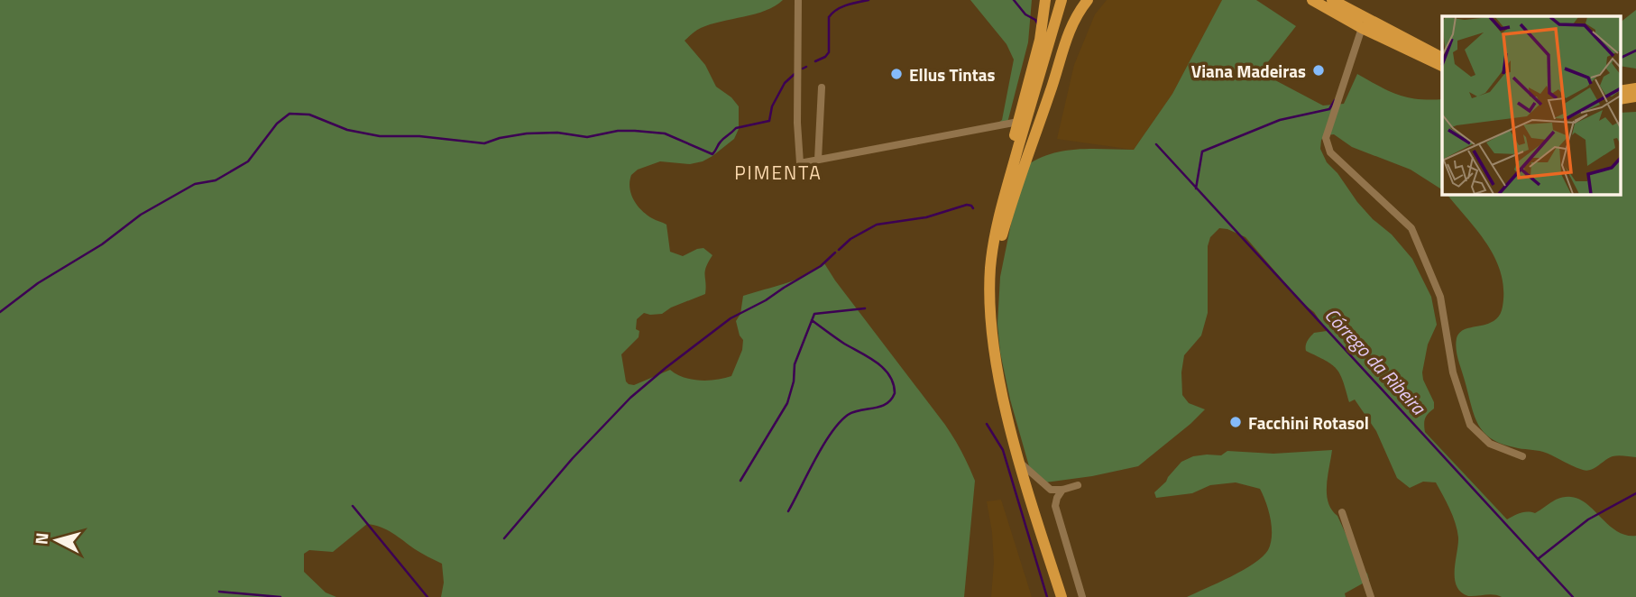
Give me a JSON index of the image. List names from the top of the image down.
{
  "districts": ["PIMENTA"],
  "water": ["Córrego da Ribeira"],
  "places": ["Viana Madeiras", "Ellus Tintas", "Facchini Rotasol"],
  "north": "left"
}
